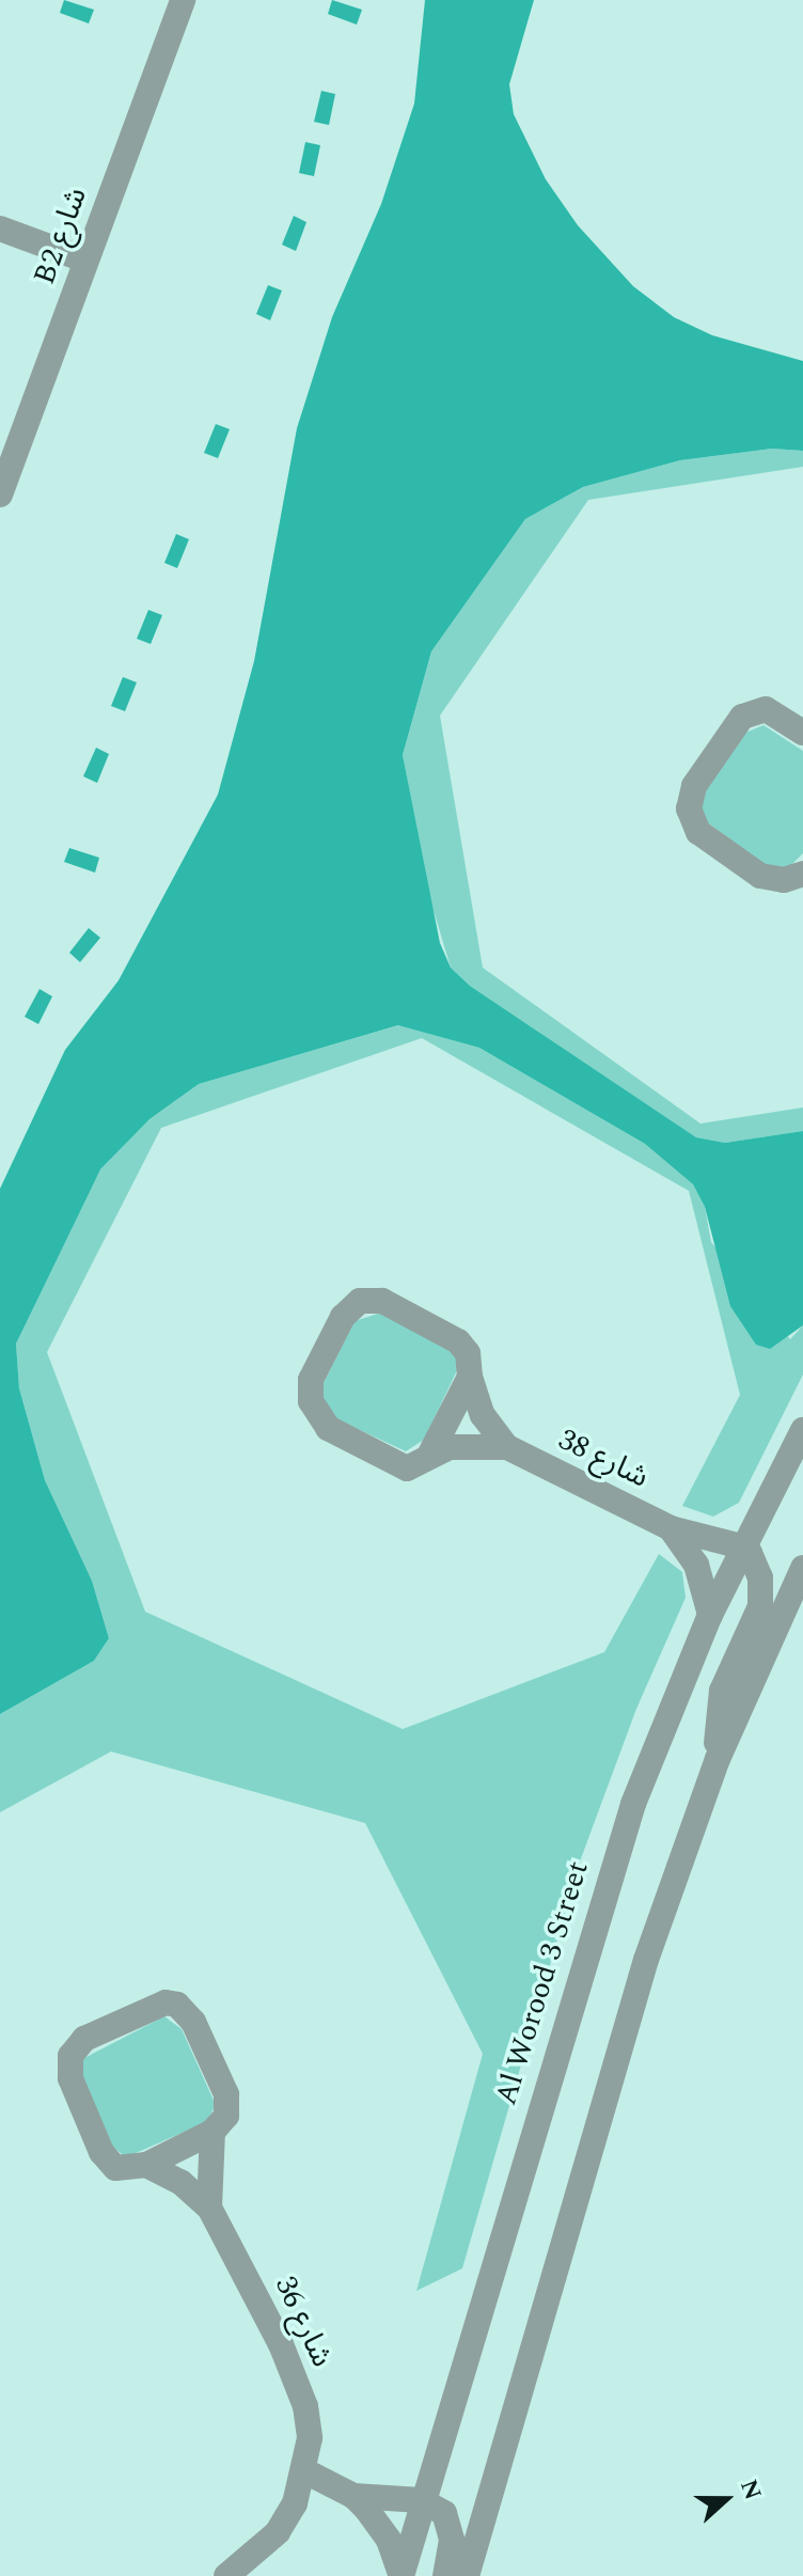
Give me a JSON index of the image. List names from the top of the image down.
{
  "streets": {
    "street": [
      "B2 شارع",
      "شارع 38",
      "Al Worood 3 Street",
      "شارع 36"
    ]
  },
  "crossings": [
    ["شارع 38", "Al Worood 3 Street"]
  ],
  "north": "right"
}
